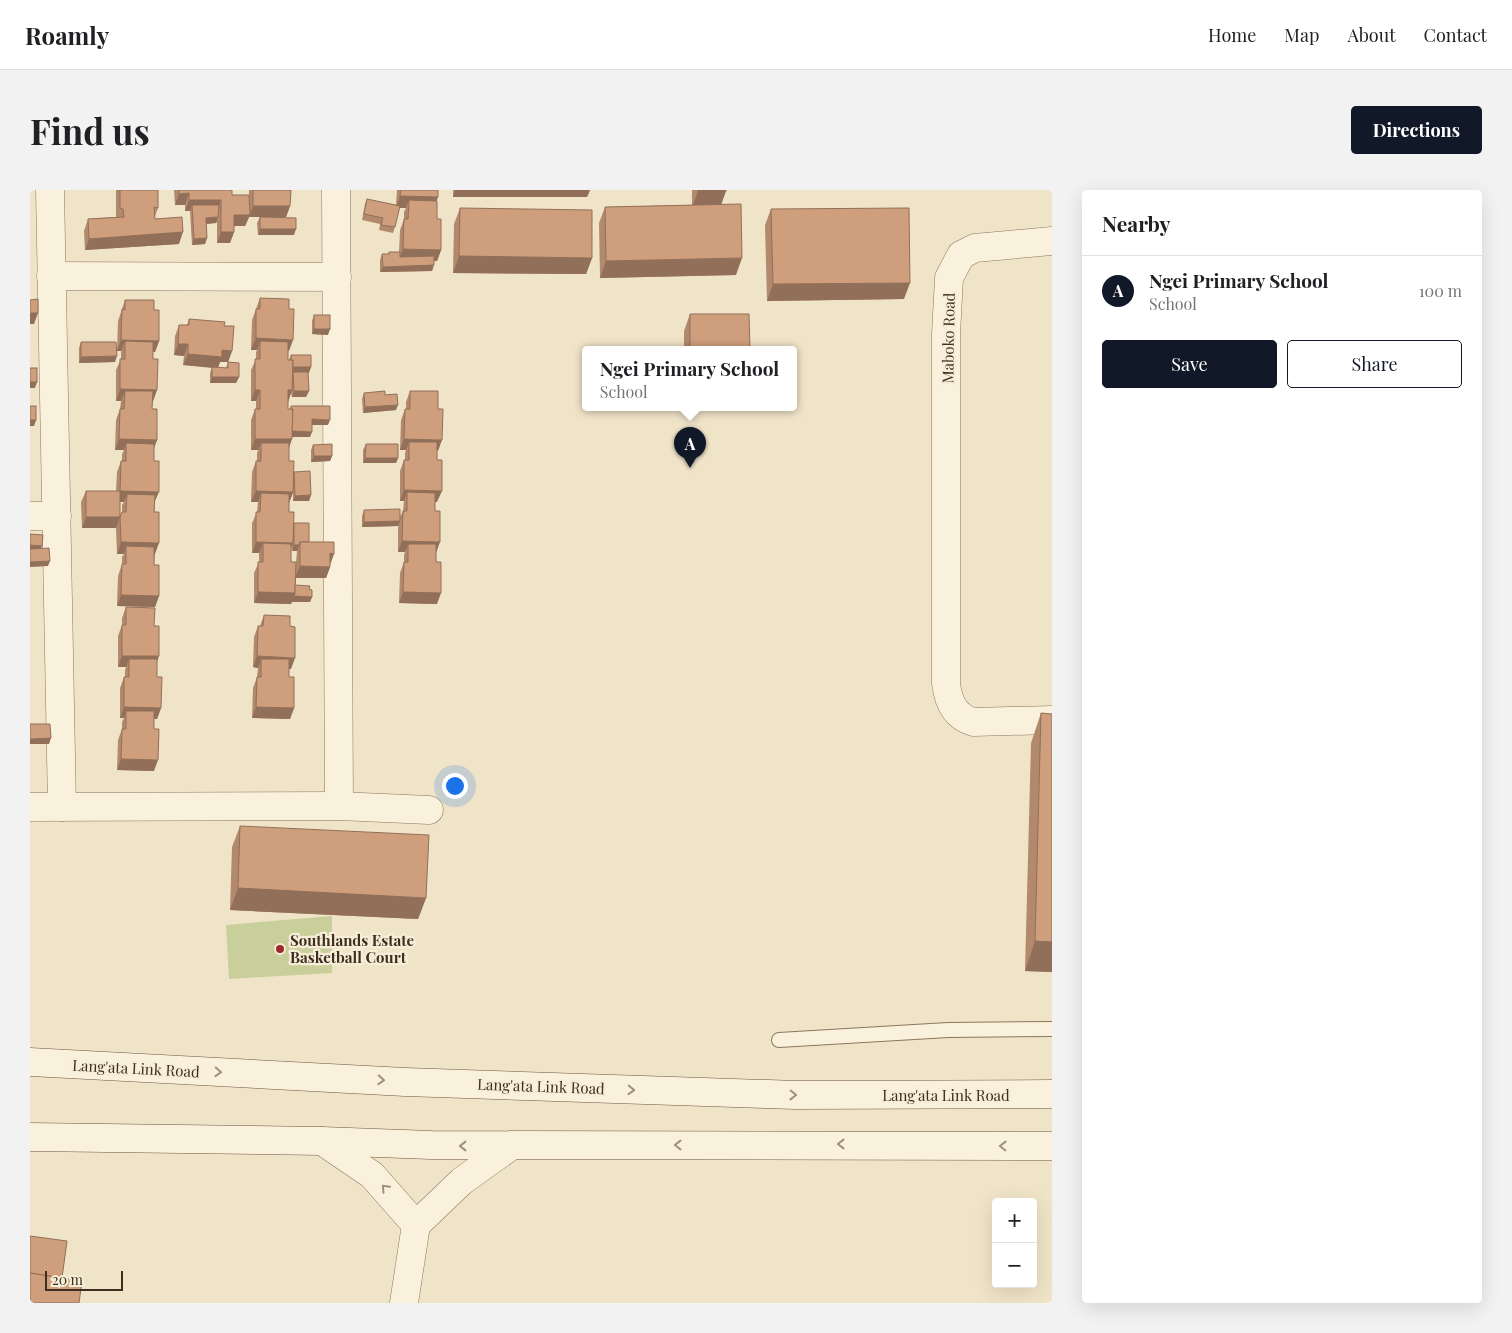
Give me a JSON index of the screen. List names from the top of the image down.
{
  "streets": {
    "street": ["Maboko Road", "Lang'ata Link Road"]
  },
  "places": ["Southlands Estate Basketball Court"],
  "scale_bar": "20 m",
  "page": {
    "header": "Roamly",
    "nav": [
      "Home",
      "Map",
      "About",
      "Contact"
    ],
    "buttons": [
      "Directions",
      ["Save", "Share"]
    ],
    "title": "Find us",
    "heading": "Nearby",
    "list": [
      {
        "mark": "A",
        "name": "Ngei Primary School",
        "note": "School",
        "value": "100 m"
      }
    ],
    "popup": ["Ngei Primary School", "School"],
    "pins": "A",
    "map_buttons": ["+", "−"],
    "scale": "20 m"
  }
}
